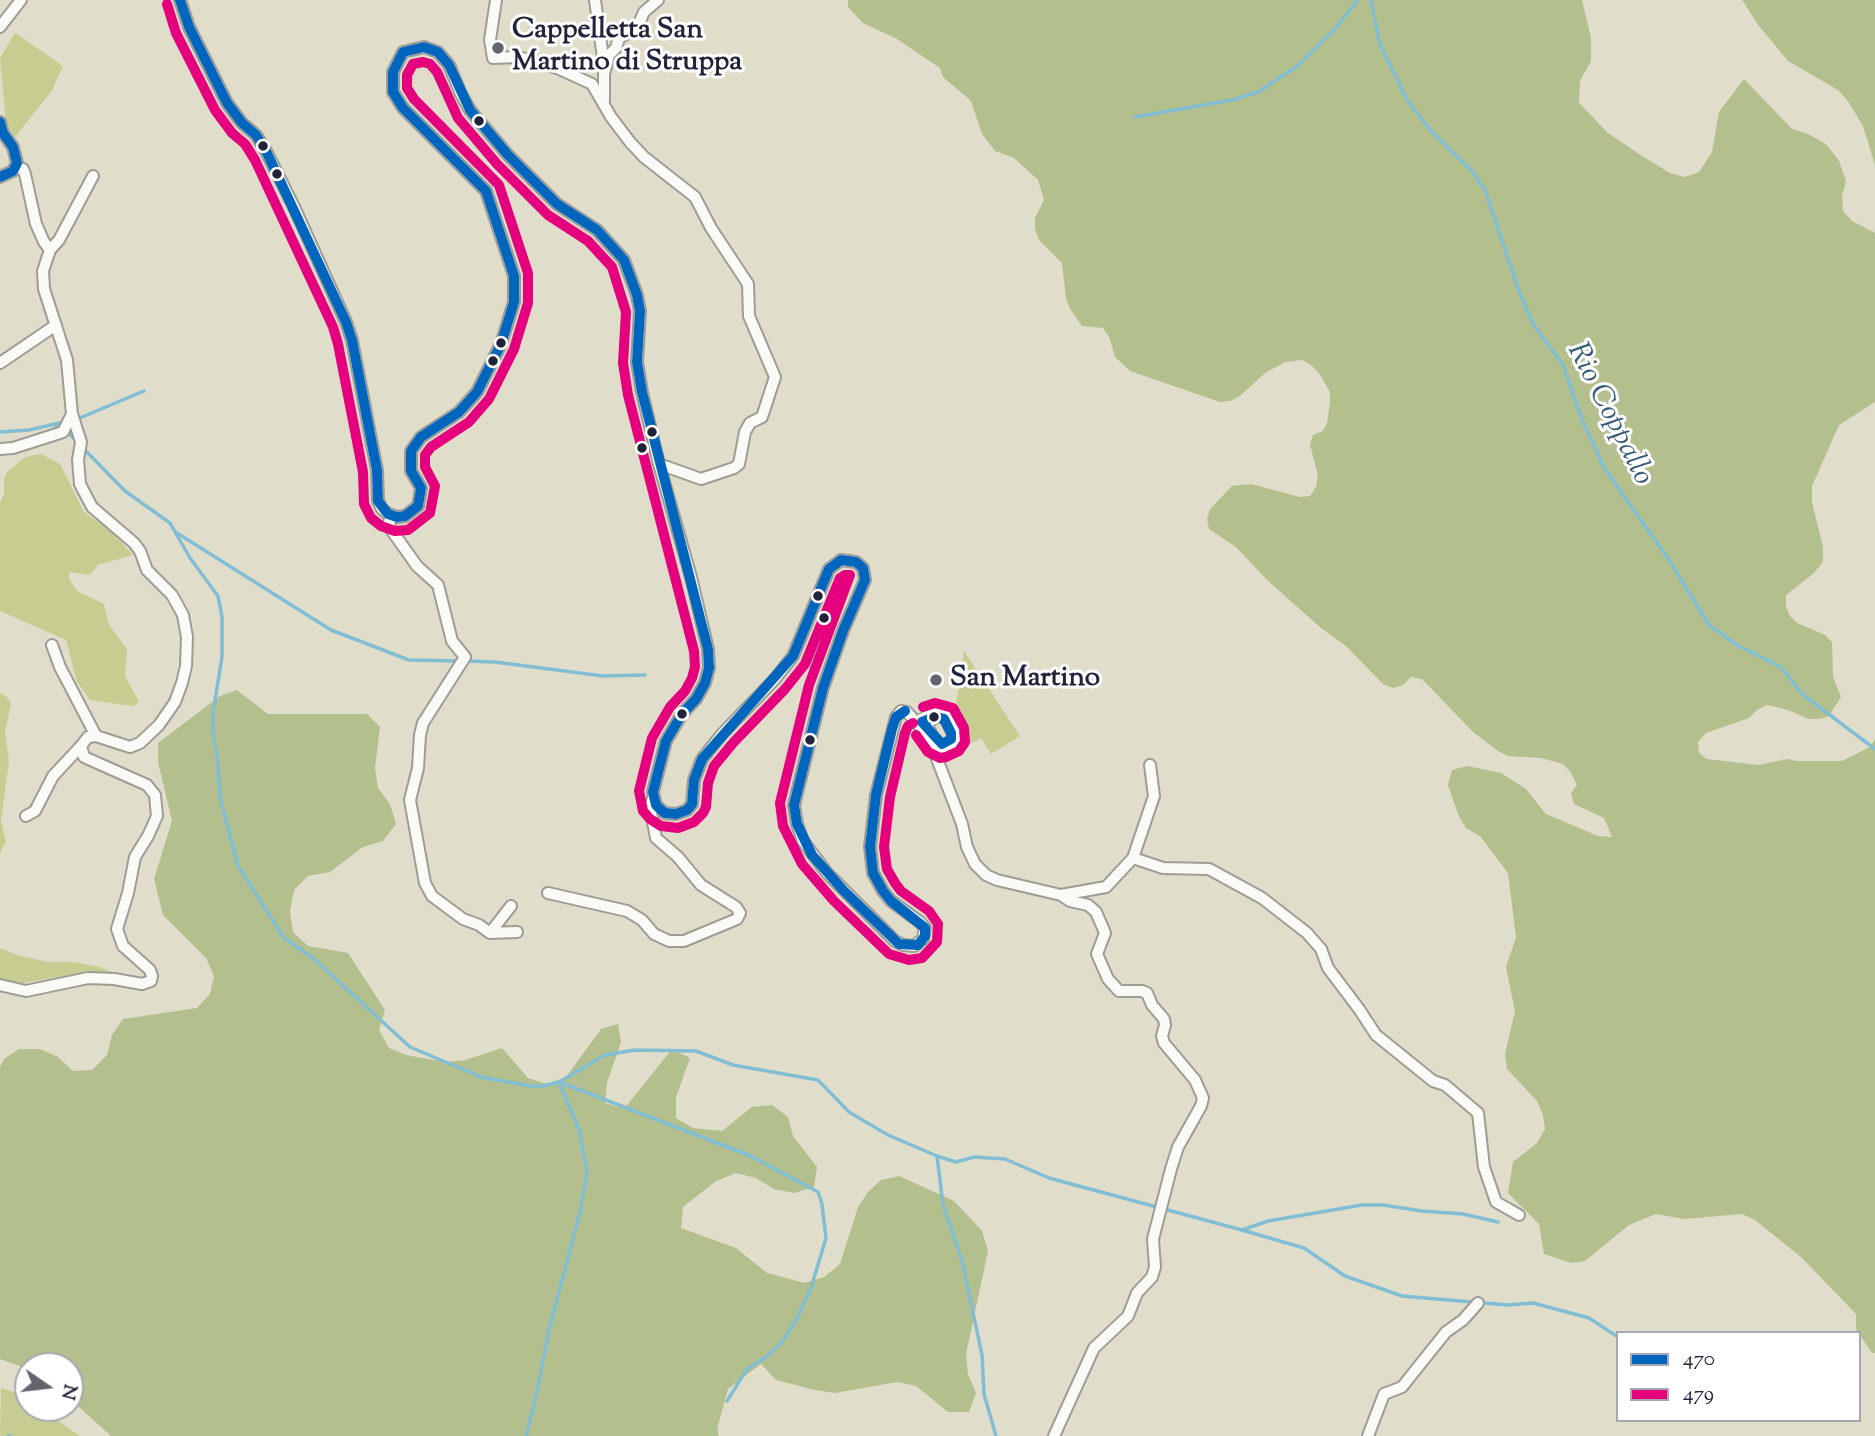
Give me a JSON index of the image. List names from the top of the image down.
{
  "water": ["Rio Coppallo"],
  "places": ["Cappelletta San Martino di Struppa", "San Martino"],
  "lines": ["transit line 470", "transit line 479"],
  "legend": ["470", "479"],
  "north": "right"
}
